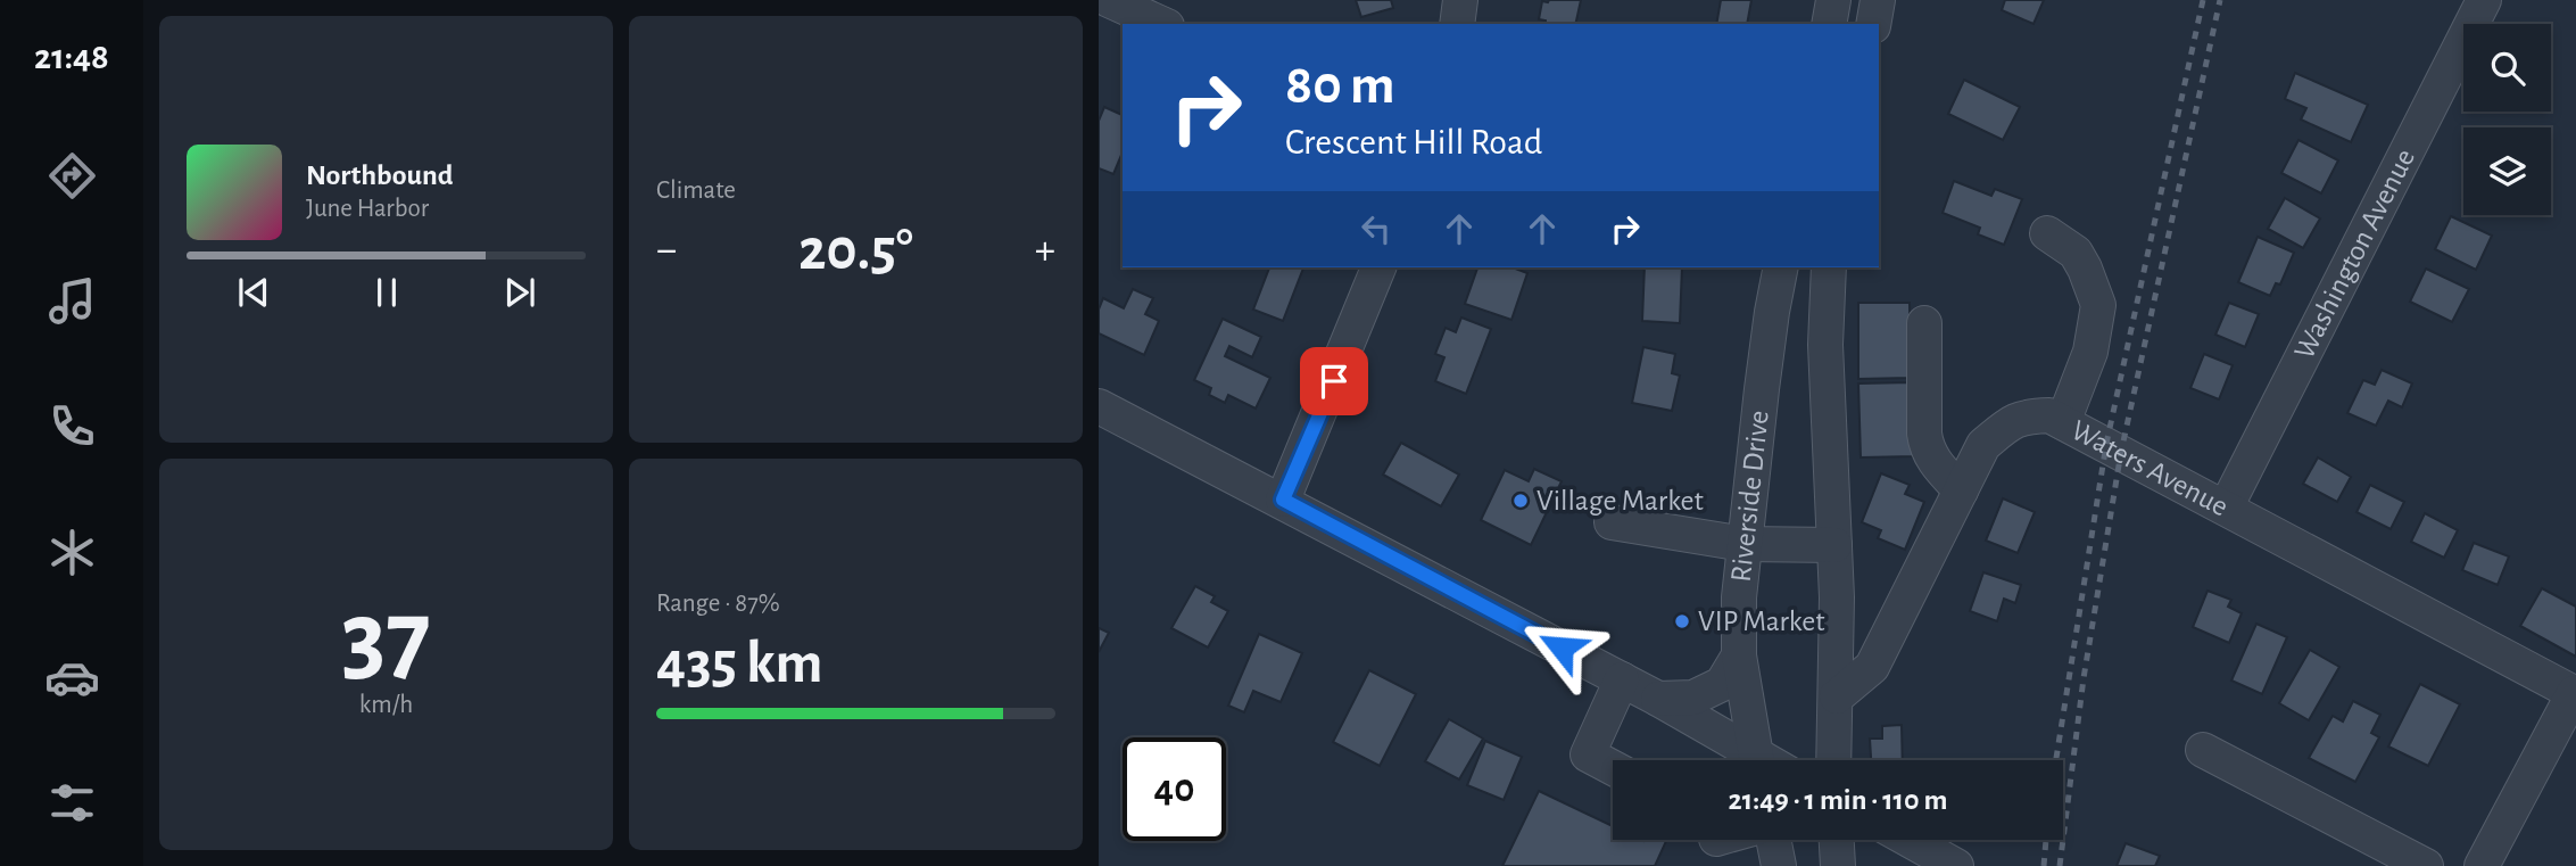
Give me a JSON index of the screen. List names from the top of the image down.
{
  "streets": {
    "street": ["Washington Avenue", "Waters Avenue", "Riverside Drive"]
  },
  "crossings": [
    ["Washington Avenue", "Waters Avenue"]
  ],
  "places": ["Village Market", "VIP Market"],
  "page": {
    "tabs": "21:48",
    "tile": [
      "Climate",
      ["37", "km/h"],
      ["Range · 87%", "435 km"]
    ],
    "turn": ["80 m", "Crescent Hill Road"],
    "song": ["Northbound", "June Harbor"],
    "heat": ["−", "20.5°", "+"],
    "limit": "40",
    "trip": "21:49 · 1 min · 110 m"
  }
}
